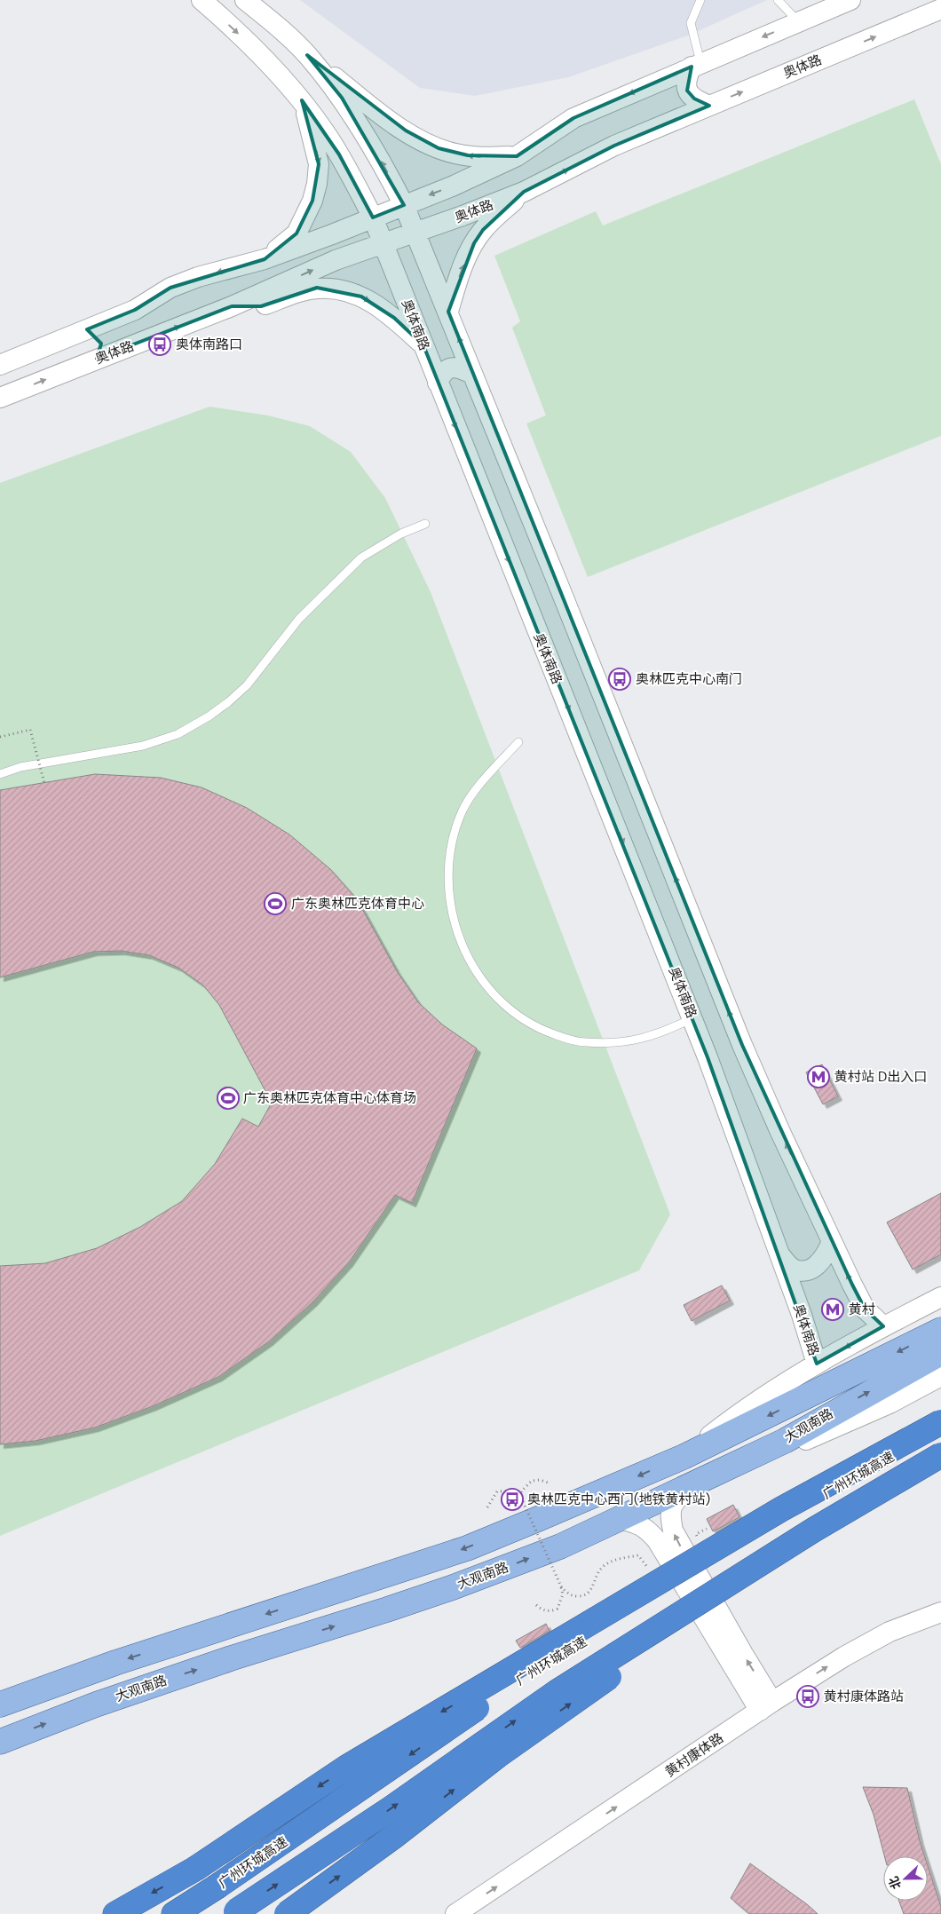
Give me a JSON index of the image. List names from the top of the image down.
{
  "streets": {
    "highway": ["广州环城高速"],
    "main road": ["大观南路"],
    "street": ["奥体路", "奥体南路", "黄村康体路"]
  },
  "crossings": [
    ["奥体路", "奥体南路"]
  ],
  "one_way": ["黄村康体路"],
  "places": {
    "bus stop": [
      "奥体南路口",
      "奥林匹克中心南门",
      "奥林匹克中心西门(地铁黄村站)",
      "黄村康体路站"
    ],
    "sports": ["广东奥林匹克体育中心", "广东奥林匹克体育中心体育场"],
    "metro station": ["黄村站 D出入口", "黄村"]
  },
  "north": "left"
}
